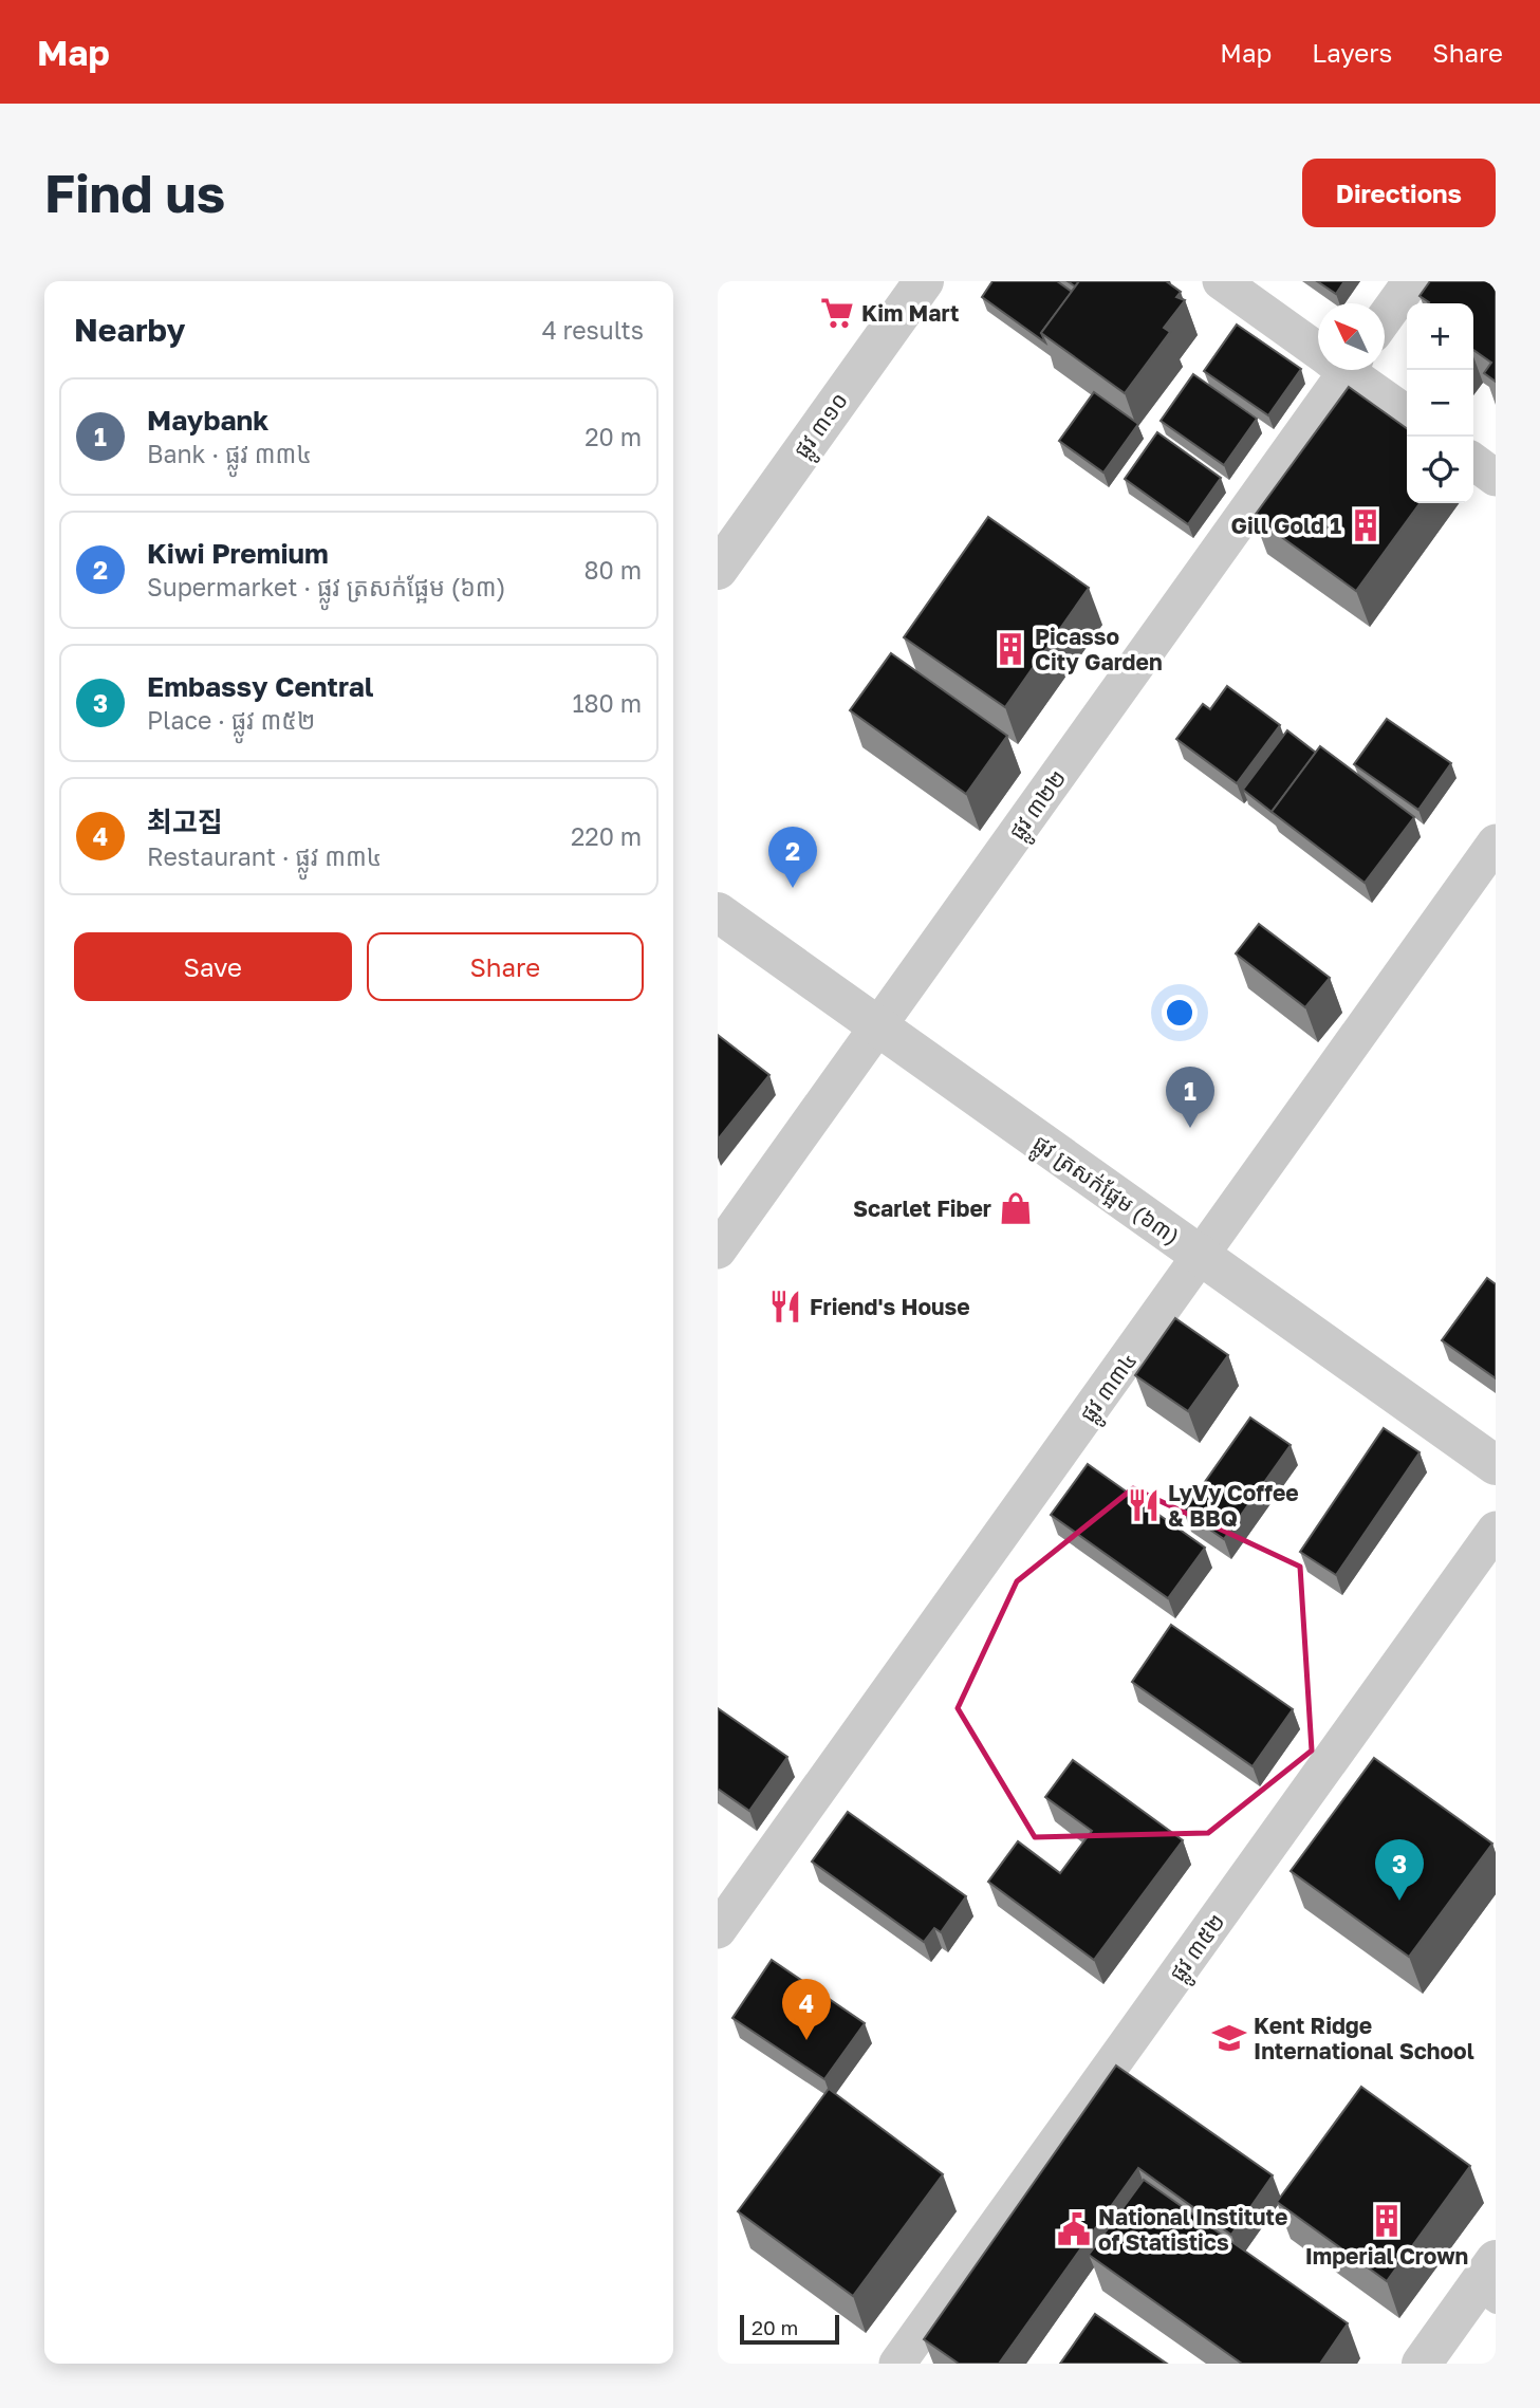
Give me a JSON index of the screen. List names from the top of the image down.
{
  "streets": {
    "street": [
      "ផ្លូវ ៣១០",
      "ផ្លូវ ៣២២",
      "ផ្លូវ ត្រសក់ផ្អែម (៦៣)",
      "ផ្លូវ ៣៣៤",
      "ផ្លូវ ៣៥២"
    ]
  },
  "crossings": [
    ["ផ្លូវ ៣២២", "ផ្លូវ ត្រសក់ផ្អែម (៦៣)"],
    ["ផ្លូវ ត្រសក់ផ្អែម (៦៣)", "ផ្លូវ ៣៣៤"]
  ],
  "places": {
    "supermarket": ["Kim Mart"],
    "building": ["Gill Gold 1", "Picasso City Garden", "Imperial Crown"],
    "shop": ["Scarlet Fiber"],
    "restaurant": ["Friend's House", "LyVy Coffee & BBQ"],
    "school or university": ["Kent Ridge International School"],
    "public building": ["National Institute of Statistics"]
  },
  "scale_bar": "20 m",
  "north": "top left",
  "page": {
    "header": "Map",
    "nav": ["Map", "Layers", "Share"],
    "buttons": [
      "Directions",
      ["Save", "Share"]
    ],
    "title": "Find us",
    "heading": ["Nearby", "4 results"],
    "map_buttons": ["+", "−"],
    "list": [
      {
        "mark": "1",
        "name": "Maybank",
        "note": "Bank · ផ្លូវ ៣៣៤",
        "value": "20 m"
      },
      {
        "mark": "2",
        "name": "Kiwi Premium",
        "note": "Supermarket · ផ្លូវ ត្រសក់ផ្អែម (៦៣)",
        "value": "80 m"
      },
      {
        "mark": "3",
        "name": "Embassy Central",
        "note": "Place · ផ្លូវ ៣៥២",
        "value": "180 m"
      },
      {
        "mark": "4",
        "name": "최고집",
        "note": "Restaurant · ផ្លូវ ៣៣៤",
        "value": "220 m"
      }
    ],
    "pins": [
      "2",
      "1",
      "3",
      "4"
    ],
    "scale": "20 m"
  }
}
